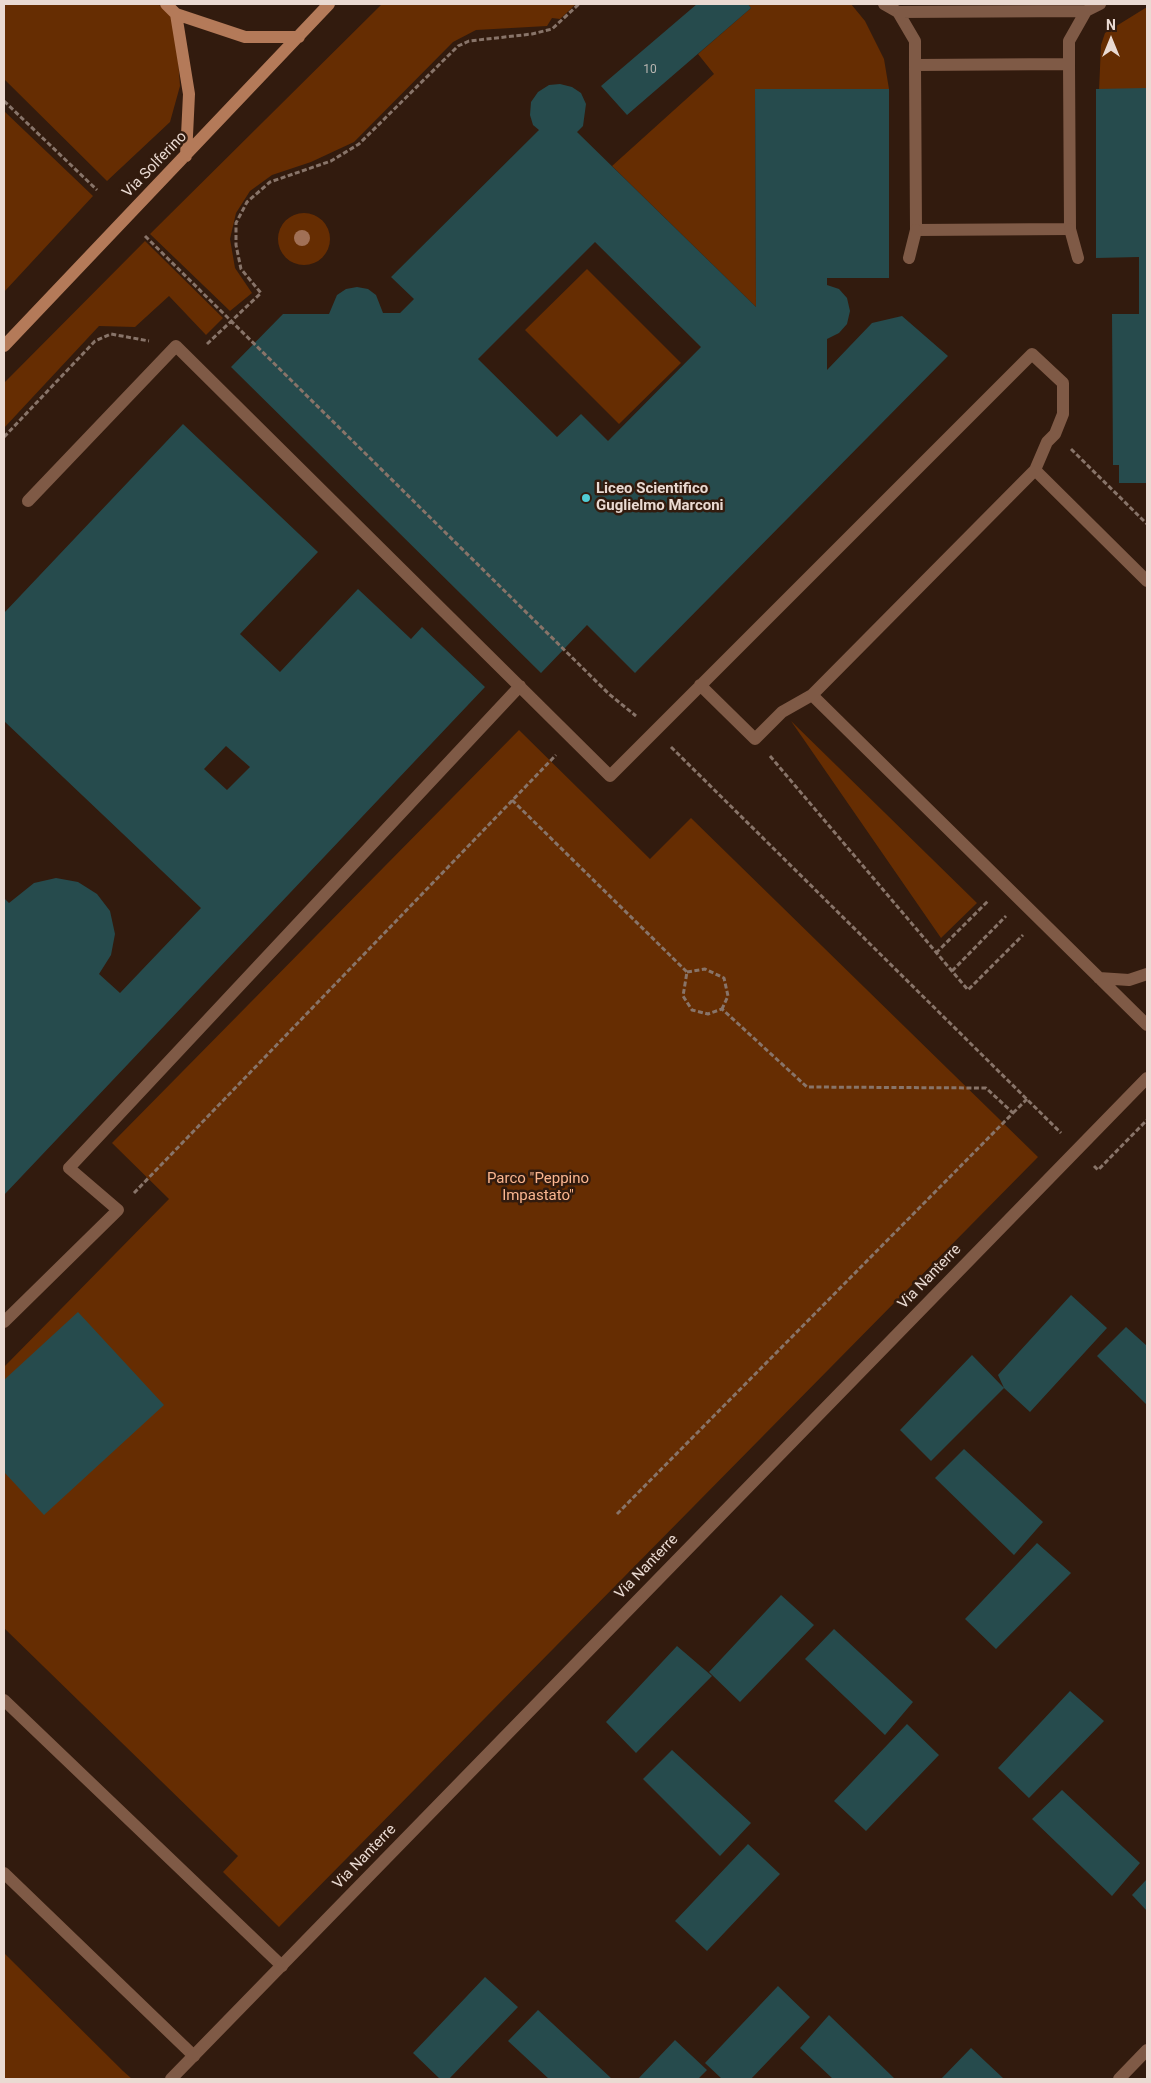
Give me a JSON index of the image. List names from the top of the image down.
{
  "streets": {
    "main road": ["Via Solferino"],
    "street": ["Via Nanterre"]
  },
  "parks": ["Parco \"Peppino Impastato\""],
  "places": ["Liceo Scientifico Guglielmo Marconi"],
  "house_numbers": ["10"],
  "north": "top"
}
